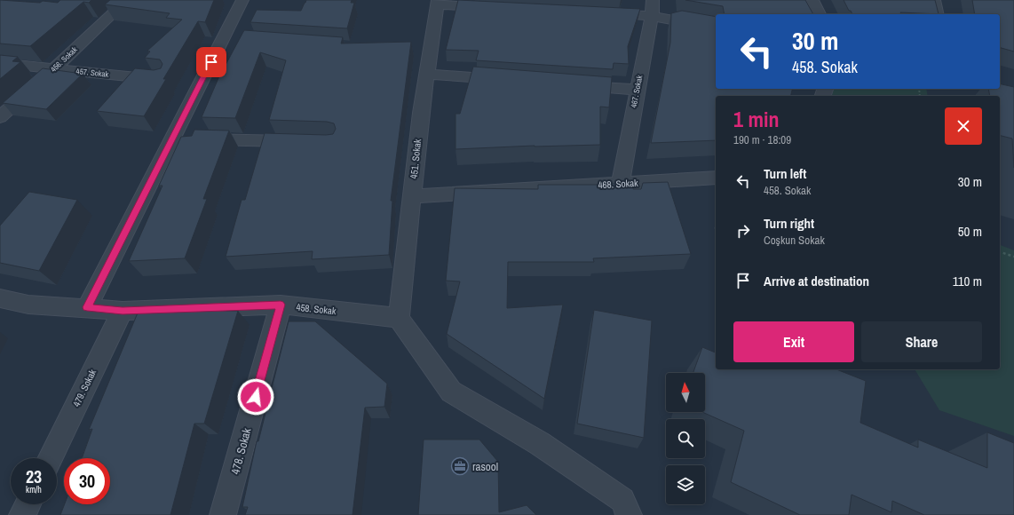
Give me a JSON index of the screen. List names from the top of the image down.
{
  "streets": {
    "street": [
      "456. Sokak",
      "457. Sokak",
      "467. Sokak",
      "451. Sokak",
      "468. Sokak",
      "458. Sokak",
      "479. Sokak",
      "478. Sokak"
    ]
  },
  "crossings": [
    ["456. Sokak", "457. Sokak"],
    ["467. Sokak", "468. Sokak"],
    ["451. Sokak", "468. Sokak"],
    ["451. Sokak", "458. Sokak"],
    ["458. Sokak", "479. Sokak"],
    ["458. Sokak", "478. Sokak"]
  ],
  "places": {
    "office": ["rasool"]
  },
  "north": "top",
  "page": {
    "turn": ["30 m", "458. Sokak"],
    "heading": ["1 min", "190 m · 18:09"],
    "list": [
      {
        "name": "Turn left",
        "note": "458. Sokak",
        "value": "30 m"
      },
      {
        "name": "Turn right",
        "note": "Coşkun Sokak",
        "value": "50 m"
      },
      {
        "name": "Arrive at destination",
        "value": "110 m"
      }
    ],
    "buttons": ["Exit", "Share"],
    "speed": "23 km/h",
    "limit": "30"
  }
}
